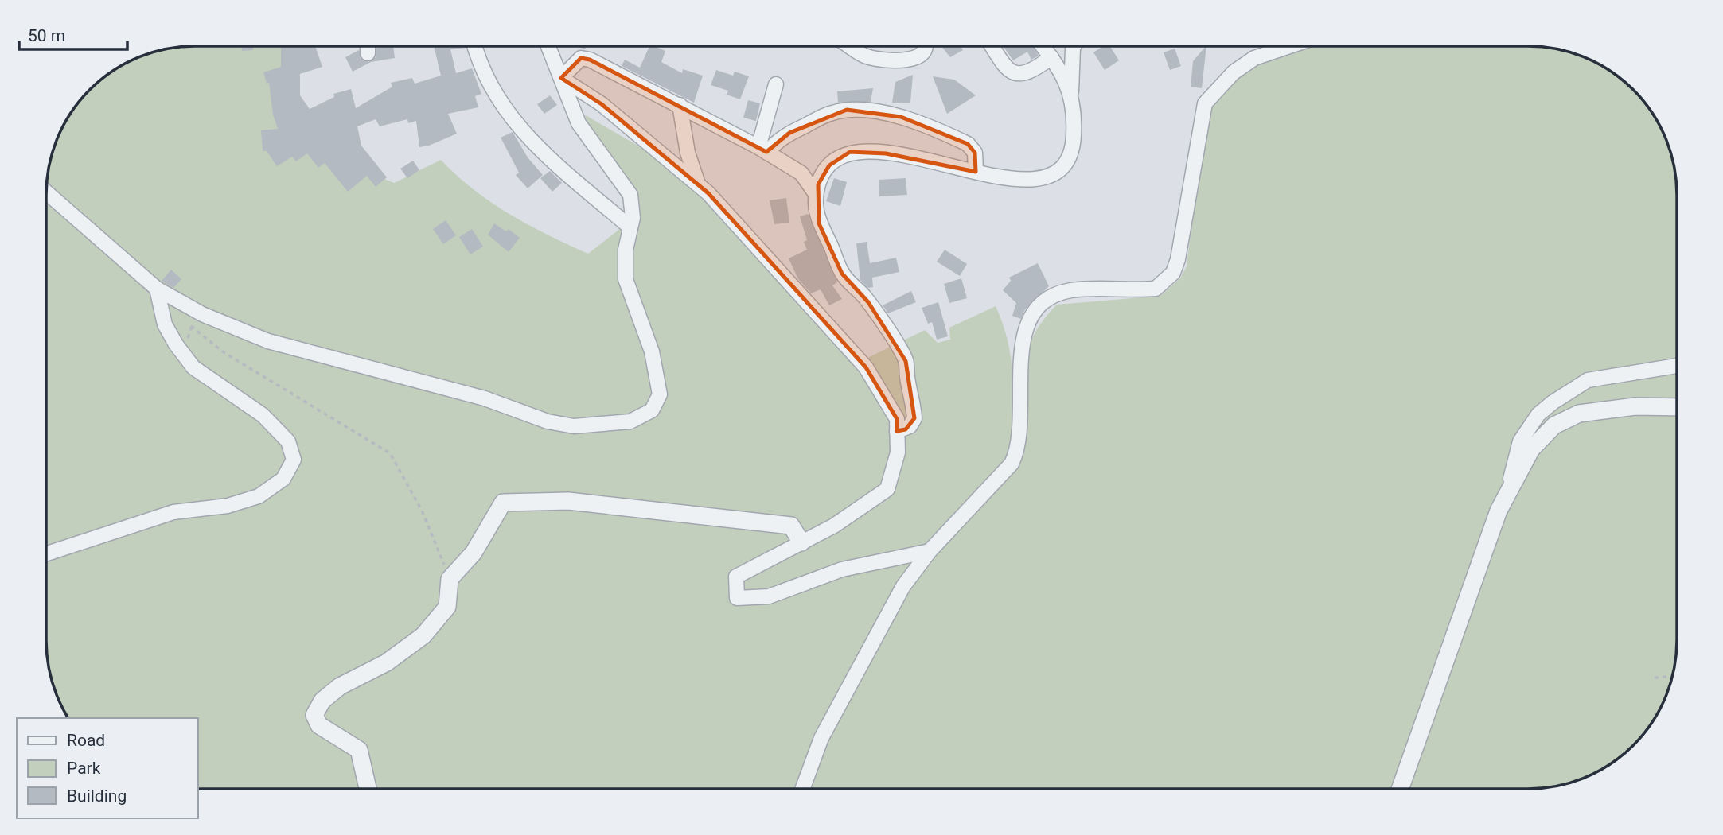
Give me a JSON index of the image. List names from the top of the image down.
{
  "legend": ["Road", "Park", "Building"],
  "scale_bar": "50 m"
}
